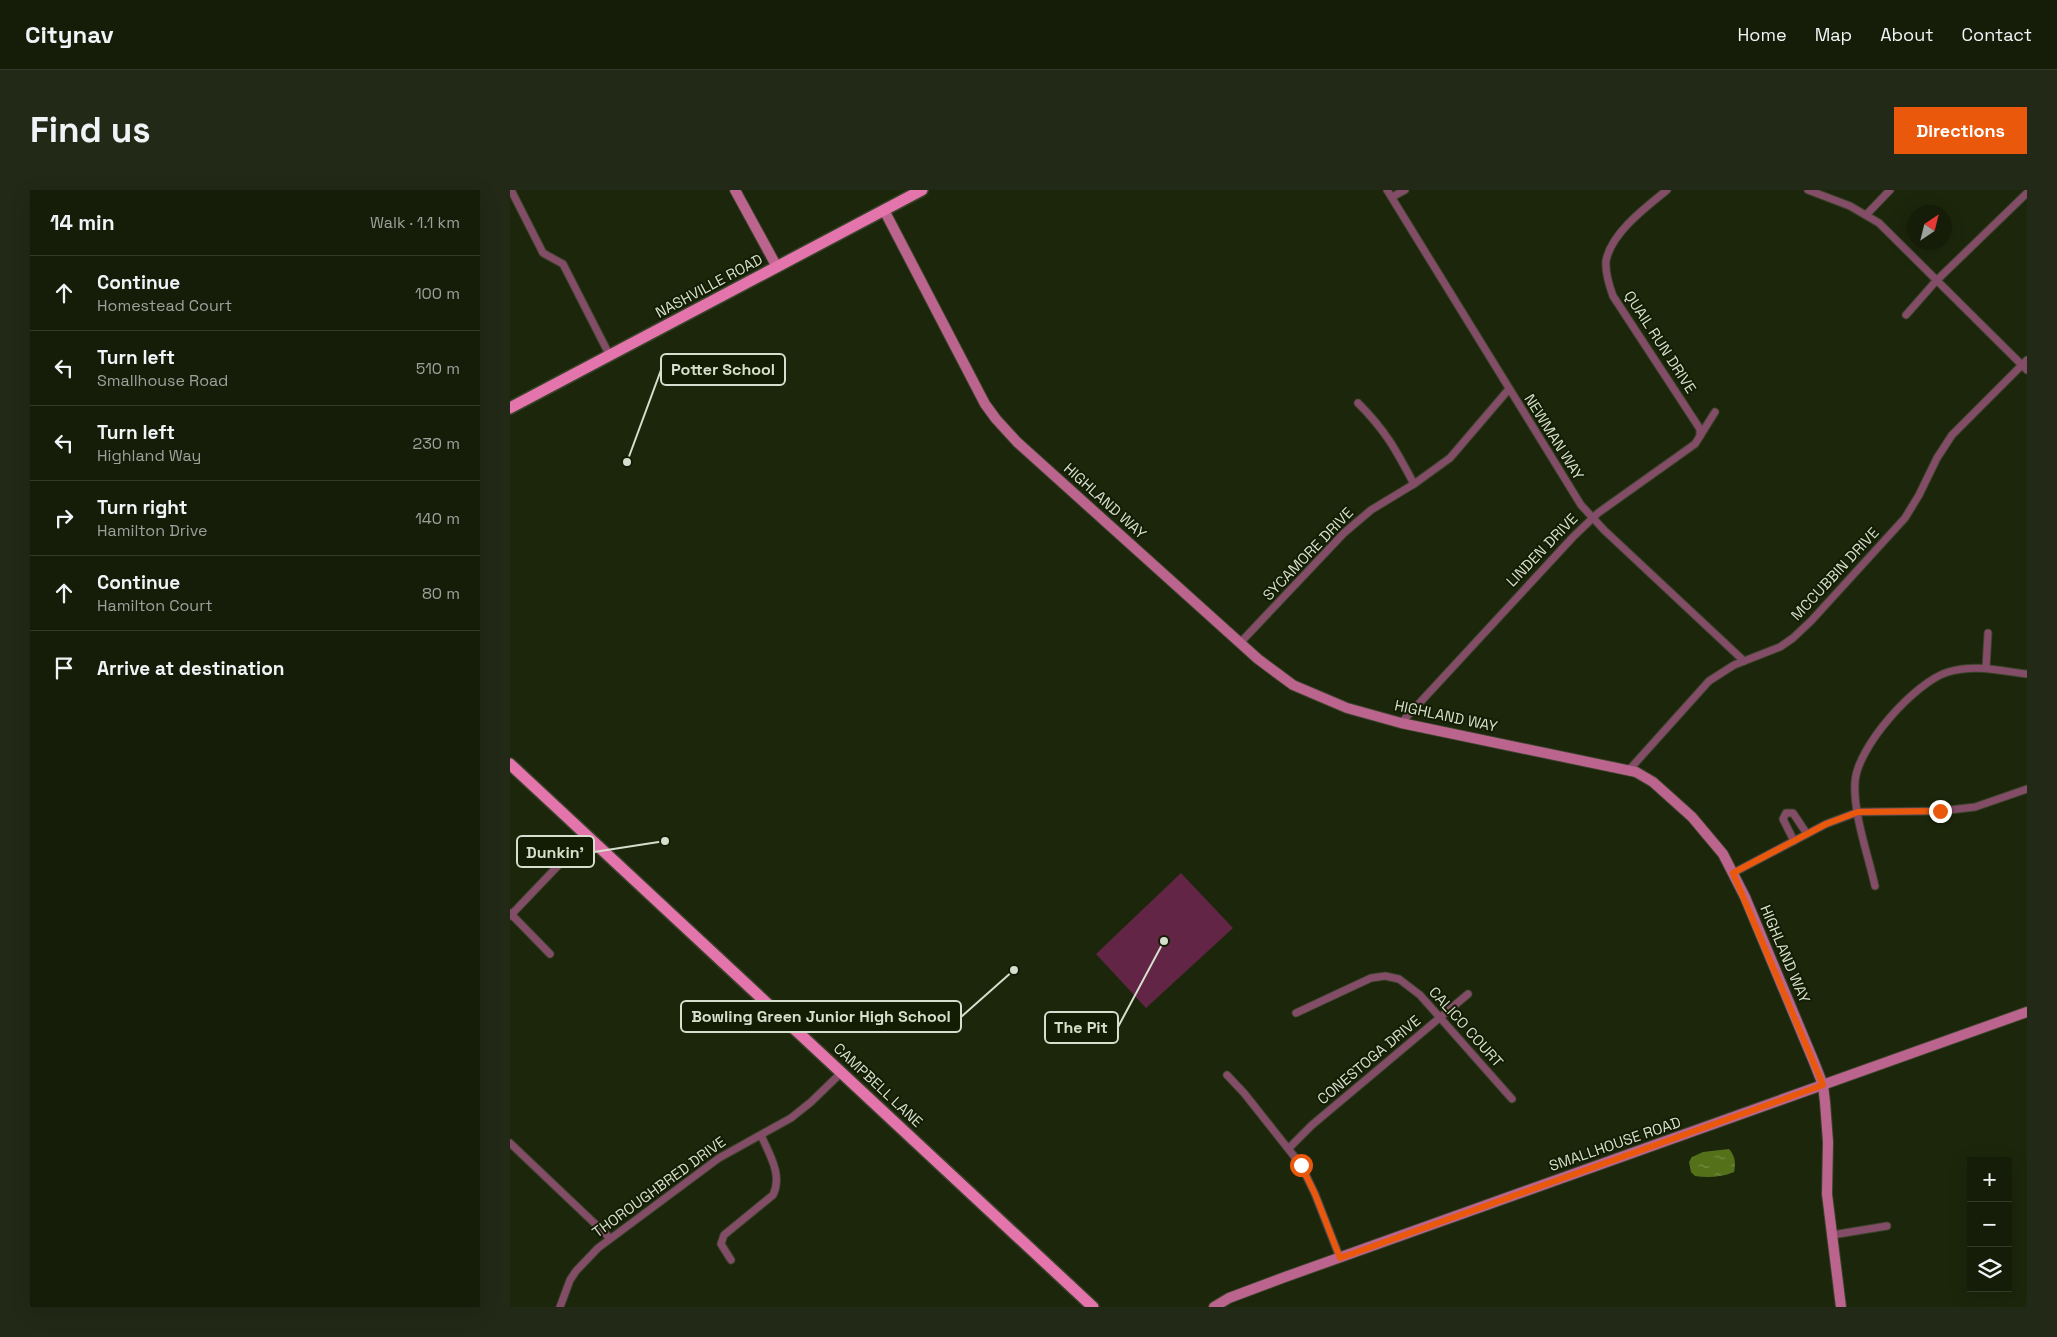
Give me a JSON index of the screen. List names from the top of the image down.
{
  "streets": {
    "main road": ["NASHVILLE ROAD", "CAMPBELL LANE"],
    "street": [
      "QUAIL RUN DRIVE",
      "NEWMAN WAY",
      "HIGHLAND WAY",
      "LINDEN DRIVE",
      "SYCAMORE DRIVE",
      "MCCUBBIN DRIVE",
      "CALICO COURT",
      "CONESTOGA DRIVE",
      "SMALLHOUSE ROAD",
      "THOROUGHBRED DRIVE"
    ]
  },
  "crossings": [
    ["NASHVILLE ROAD", "HIGHLAND WAY"],
    ["QUAIL RUN DRIVE", "LINDEN DRIVE"],
    ["NEWMAN WAY", "LINDEN DRIVE"],
    ["NEWMAN WAY", "SYCAMORE DRIVE"],
    ["NEWMAN WAY", "MCCUBBIN DRIVE"],
    ["HIGHLAND WAY", "LINDEN DRIVE"],
    ["HIGHLAND WAY", "SYCAMORE DRIVE"],
    ["HIGHLAND WAY", "MCCUBBIN DRIVE"],
    ["HIGHLAND WAY", "SMALLHOUSE ROAD"],
    ["CALICO COURT", "CONESTOGA DRIVE"],
    ["CAMPBELL LANE", "THOROUGHBRED DRIVE"]
  ],
  "places": [
    "Potter School",
    "Dunkin'",
    "The Pit",
    "Bowling Green Junior High School"
  ],
  "north": "top right",
  "page": {
    "header": "Citynav",
    "nav": [
      "Home",
      "Map",
      "About",
      "Contact"
    ],
    "buttons": "Directions",
    "title": "Find us",
    "heading": ["14 min", "Walk · 1.1 km"],
    "list": [
      ["Continue", "Homestead Court", "100 m"],
      ["Turn left", "Smallhouse Road", "510 m"],
      ["Turn left", "Highland Way", "230 m"],
      ["Turn right", "Hamilton Drive", "140 m"],
      ["Continue", "Hamilton Court", "80 m"],
      "Arrive at destination"
    ],
    "map_buttons": ["+", "−"]
  }
}
